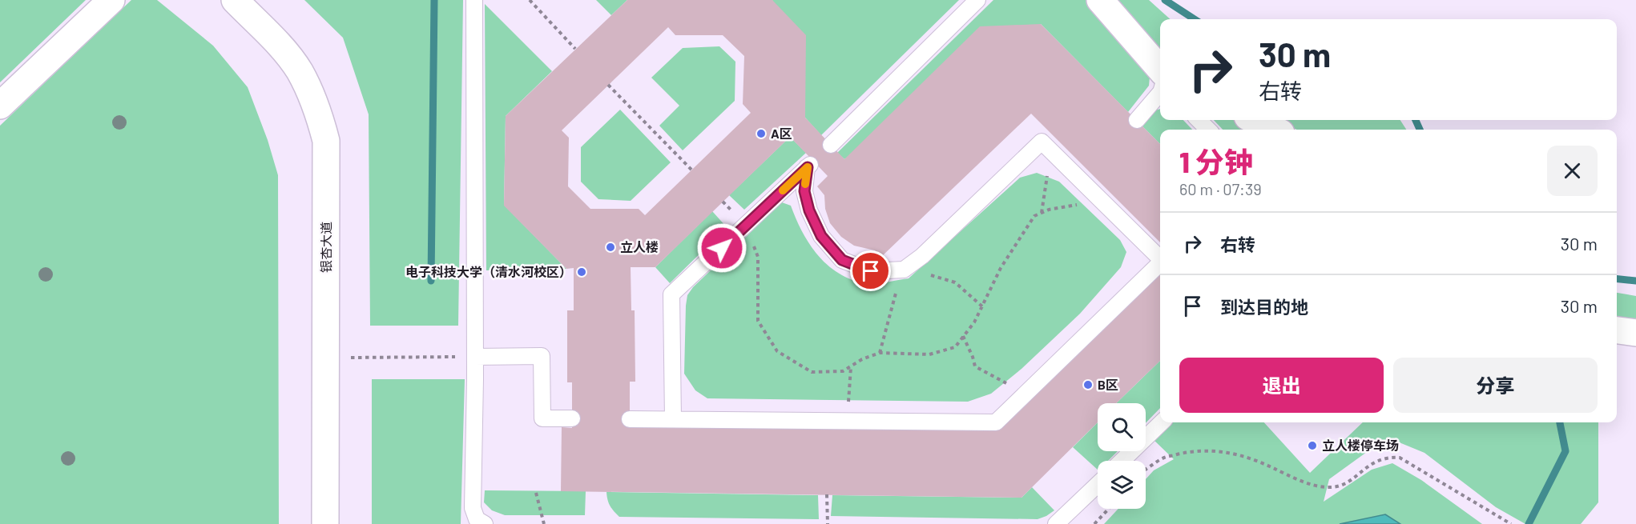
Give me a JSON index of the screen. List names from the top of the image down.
{
  "streets": {
    "street": ["银杏大道"]
  },
  "places": [
    "A区",
    "立人楼",
    "电子科技大学（清水河校区）",
    "B区",
    "立人楼停车场"
  ],
  "page": {
    "turn": ["30 m", "右转"],
    "heading": ["1 分钟", "60 m · 07:39"],
    "list": [
      {
        "name": "右转",
        "value": "30 m"
      },
      {
        "name": "到达目的地",
        "value": "30 m"
      }
    ],
    "buttons": ["退出", "分享"]
  }
}
